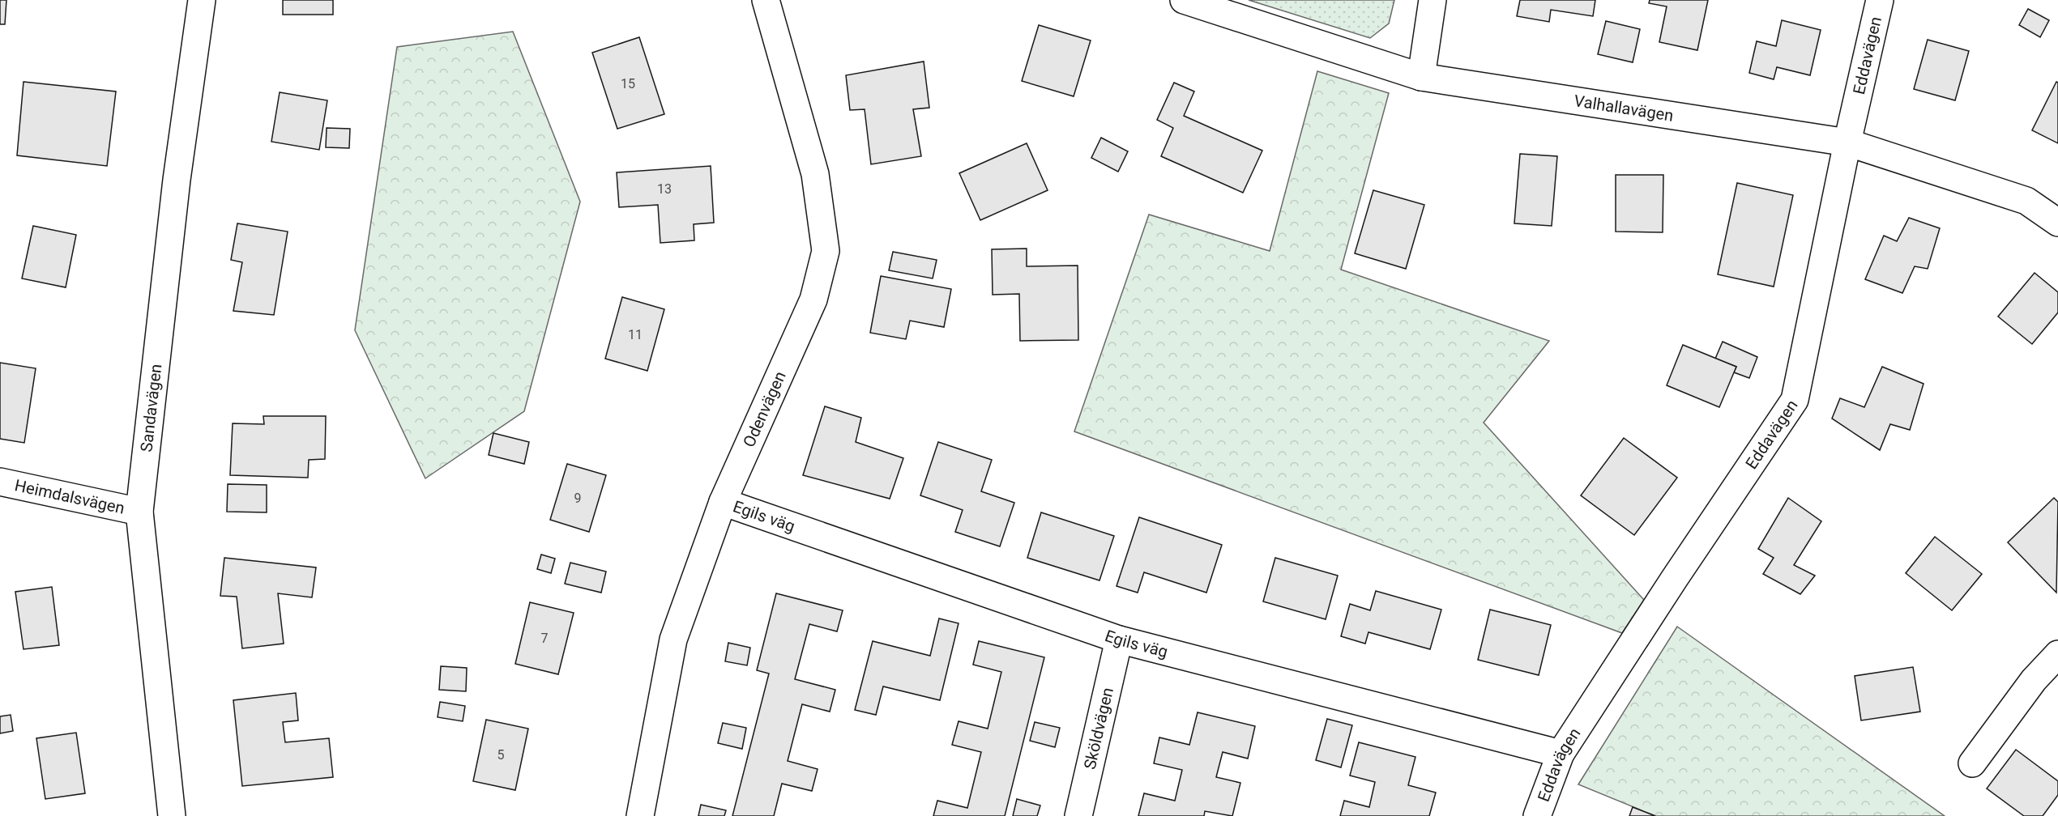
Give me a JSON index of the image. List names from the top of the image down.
{
  "streets": {
    "street": [
      "Eddavägen",
      "Valhallavägen",
      "Sandavägen",
      "Odenvägen",
      "Heimdalsvägen",
      "Egils väg",
      "Sköldvägen"
    ]
  },
  "crossings": [
    ["Eddavägen", "Valhallavägen"],
    ["Eddavägen", "Egils väg"],
    ["Sandavägen", "Heimdalsvägen"],
    ["Odenvägen", "Egils väg"],
    ["Egils väg", "Sköldvägen"]
  ],
  "house_numbers": [
    "15",
    "13",
    "11",
    "9",
    "7",
    "5"
  ]
}
